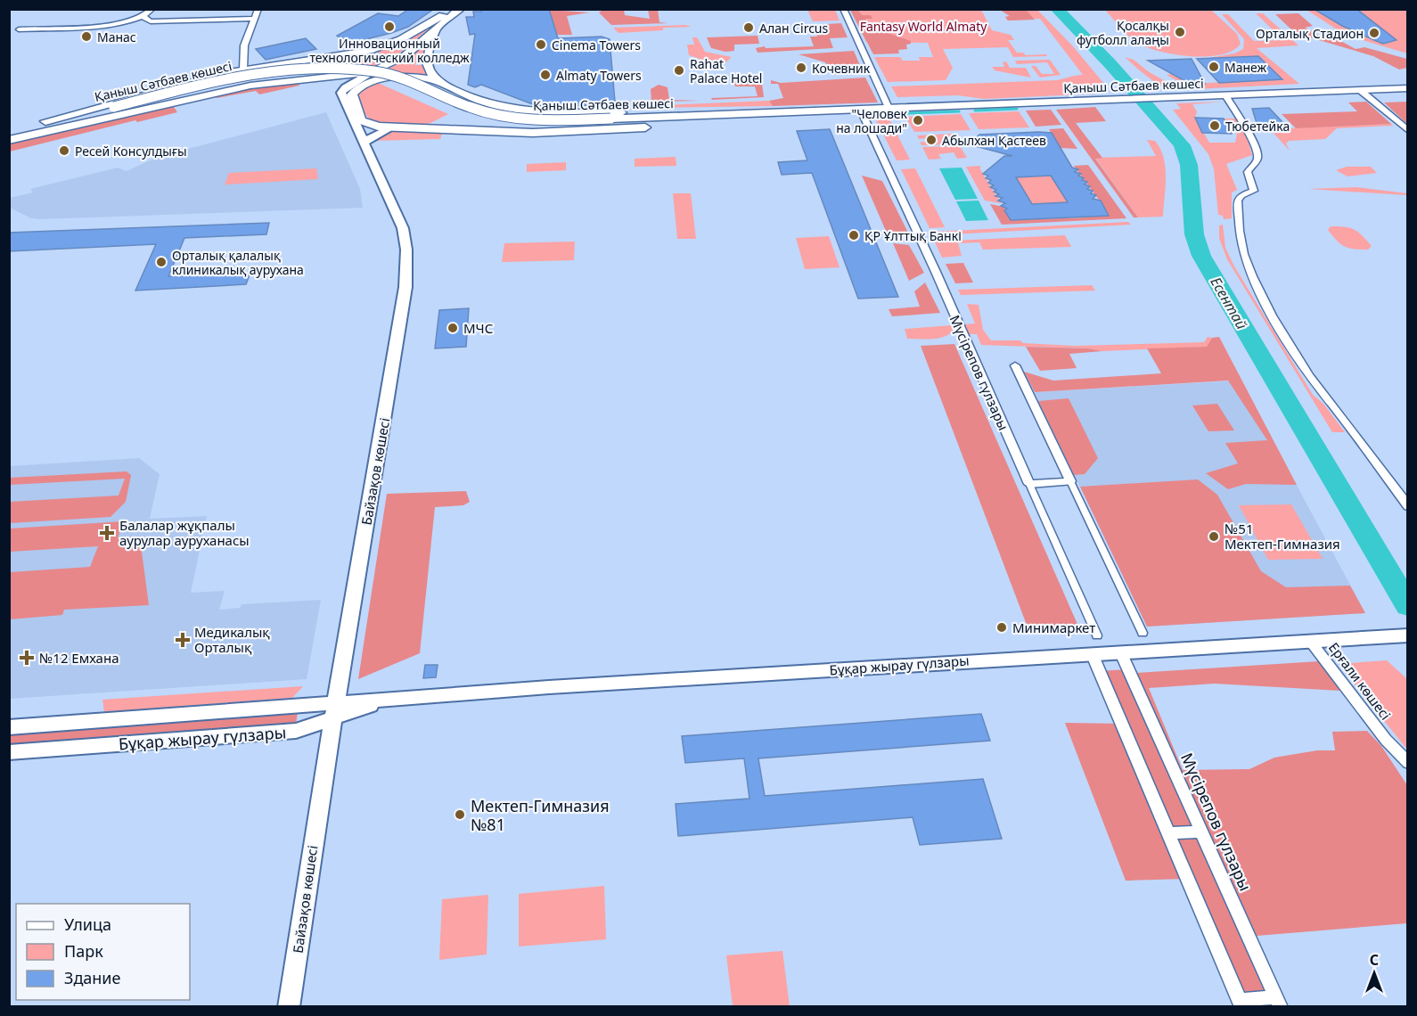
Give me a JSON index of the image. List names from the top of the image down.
{
  "streets": {
    "main road": ["Қаныш Сәтбаев көшесі", "Байзақов көшесі"],
    "street": ["Мүсірепов гүлзары", "Бұқар жырау гүлзары", "Ерғали көшесі"]
  },
  "crossings": [
    ["Қаныш Сәтбаев көшесі", "Мүсірепов гүлзары"],
    ["Мүсірепов гүлзары", "Бұқар жырау гүлзары"],
    ["Байзақов көшесі", "Бұқар жырау гүлзары"],
    ["Бұқар жырау гүлзары", "Ерғали көшесі"]
  ],
  "water": ["Есентай"],
  "parks": ["Fantasy World Almaty"],
  "places": {
    "other": [
      "Инновационный технологический колледж",
      "Алан Circus",
      "Қосалқы футболл алаңы",
      "Орталық Стадион",
      "Манас",
      "Cinema Towers",
      "Манеж",
      "Кочевник",
      "Rahat Palace Hotel",
      "Almaty Towers",
      "\"Человек на лошади\"",
      "Тюбетейка",
      "Абылхан Қастеев",
      "Ресей Консулдығы",
      "ҚР Ұлттық Банкі",
      "Орталық қалалық клиникалық аурухана",
      "МЧС",
      "№51 Мектеп-Гимназия",
      "Минимаркет",
      "Мектеп-Гимназия №81"
    ],
    "health": ["Балалар жұқпалы аурулар ауруханасы", "Медикалық Орталық", "№12 Емхана"]
  },
  "legend": ["Улица", "Парк", "Здание"],
  "north": "top"
}
